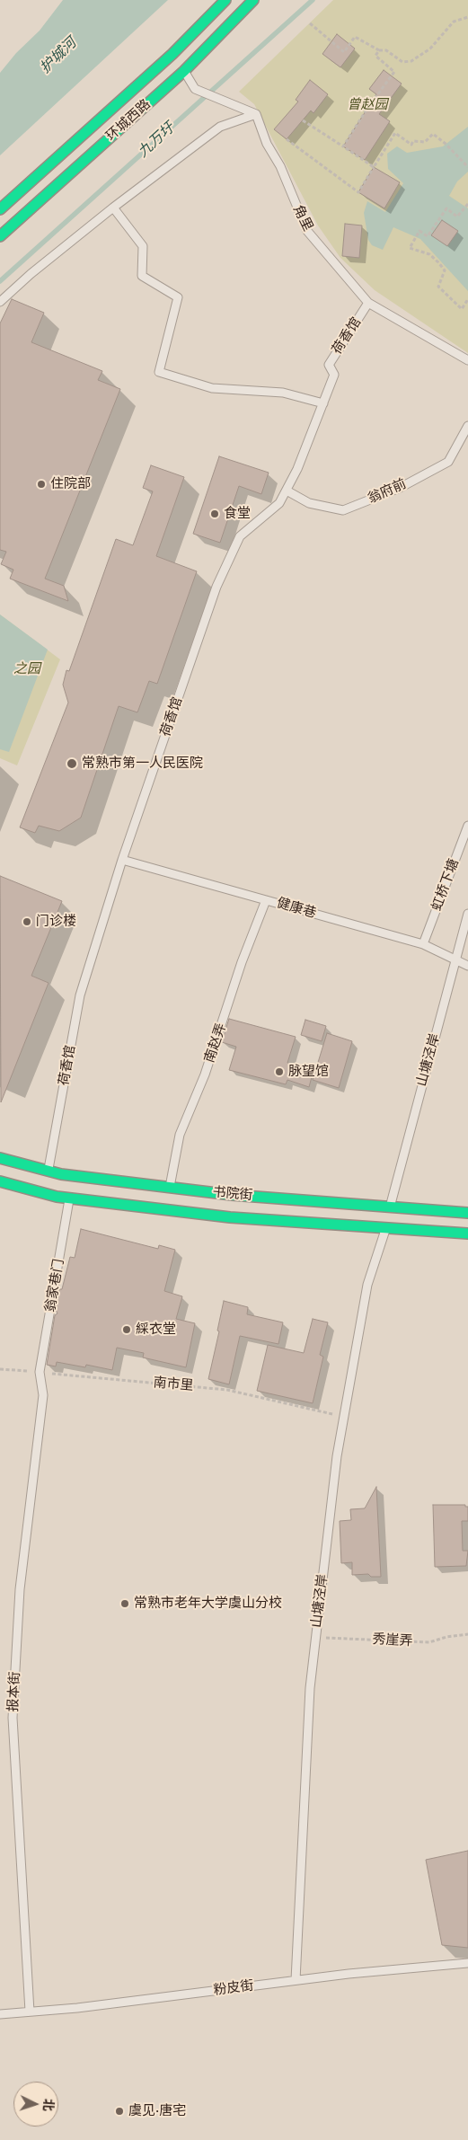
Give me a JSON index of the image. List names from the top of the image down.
{
  "streets": {
    "main road": ["环城西路", "书院街"],
    "lane": [
      "角里",
      "荷香馆",
      "翁府前",
      "虹桥下塘",
      "健康巷",
      "南赵弄",
      "山塘泾岸",
      "翁家巷门",
      "报本街",
      "粉皮街"
    ],
    "path": ["南市里", "秀崖弄"]
  },
  "crossings": [
    ["角里", "荷香馆"],
    ["荷香馆", "翁府前"],
    ["荷香馆", "健康巷"],
    ["荷香馆", "书院街"],
    ["虹桥下塘", "健康巷"],
    ["健康巷", "南赵弄"],
    ["健康巷", "山塘泾岸"],
    ["南赵弄", "书院街"],
    ["山塘泾岸", "书院街"],
    ["山塘泾岸", "南市里"],
    ["山塘泾岸", "秀崖弄"],
    ["山塘泾岸", "粉皮街"],
    ["书院街", "翁家巷门"],
    ["翁家巷门", "南市里"],
    ["翁家巷门", "报本街"],
    ["南市里", "报本街"],
    ["报本街", "粉皮街"]
  ],
  "water": ["护城河", "九万圩"],
  "parks": ["曾赵园", "之园"],
  "places": [
    "住院部",
    "食堂",
    "常熟市第一人民医院",
    "门诊楼",
    "脉望馆",
    "綵衣堂",
    "常熟市老年大学虞山分校",
    "虞见·唐宅"
  ],
  "north": "right"
}
